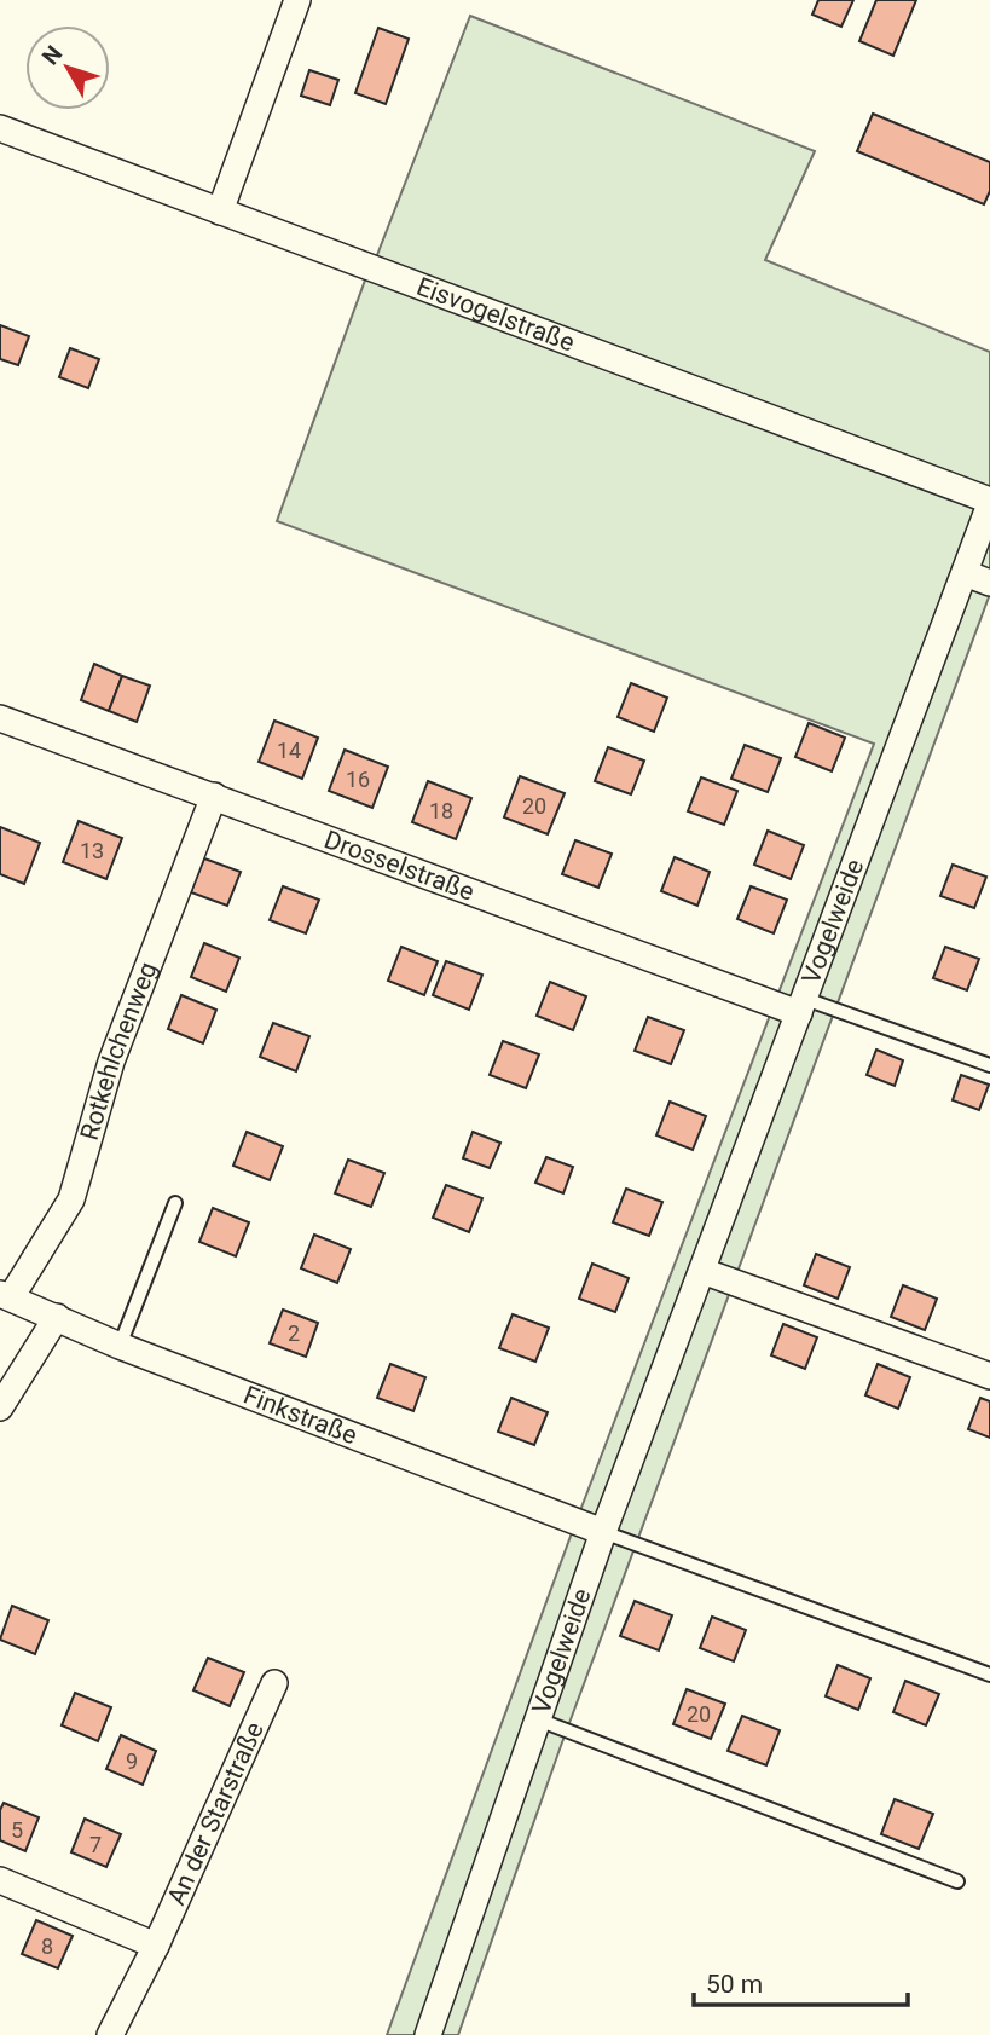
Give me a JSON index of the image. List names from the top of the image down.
{
  "streets": {
    "street": [
      "Eisvogelstraße",
      "Drosselstraße",
      "Vogelweide",
      "Rotkehlchenweg",
      "Finkstraße",
      "An der Starstraße"
    ]
  },
  "crossings": [
    ["Eisvogelstraße", "Vogelweide"],
    ["Drosselstraße", "Vogelweide"],
    ["Drosselstraße", "Rotkehlchenweg"],
    ["Vogelweide", "Finkstraße"],
    ["Rotkehlchenweg", "Finkstraße"]
  ],
  "house_numbers": [
    "14",
    "16",
    "20",
    "18",
    "13",
    "2",
    "20",
    "9",
    "5",
    "7",
    "8"
  ],
  "scale_bar": "50 m",
  "north": "top left"
}
